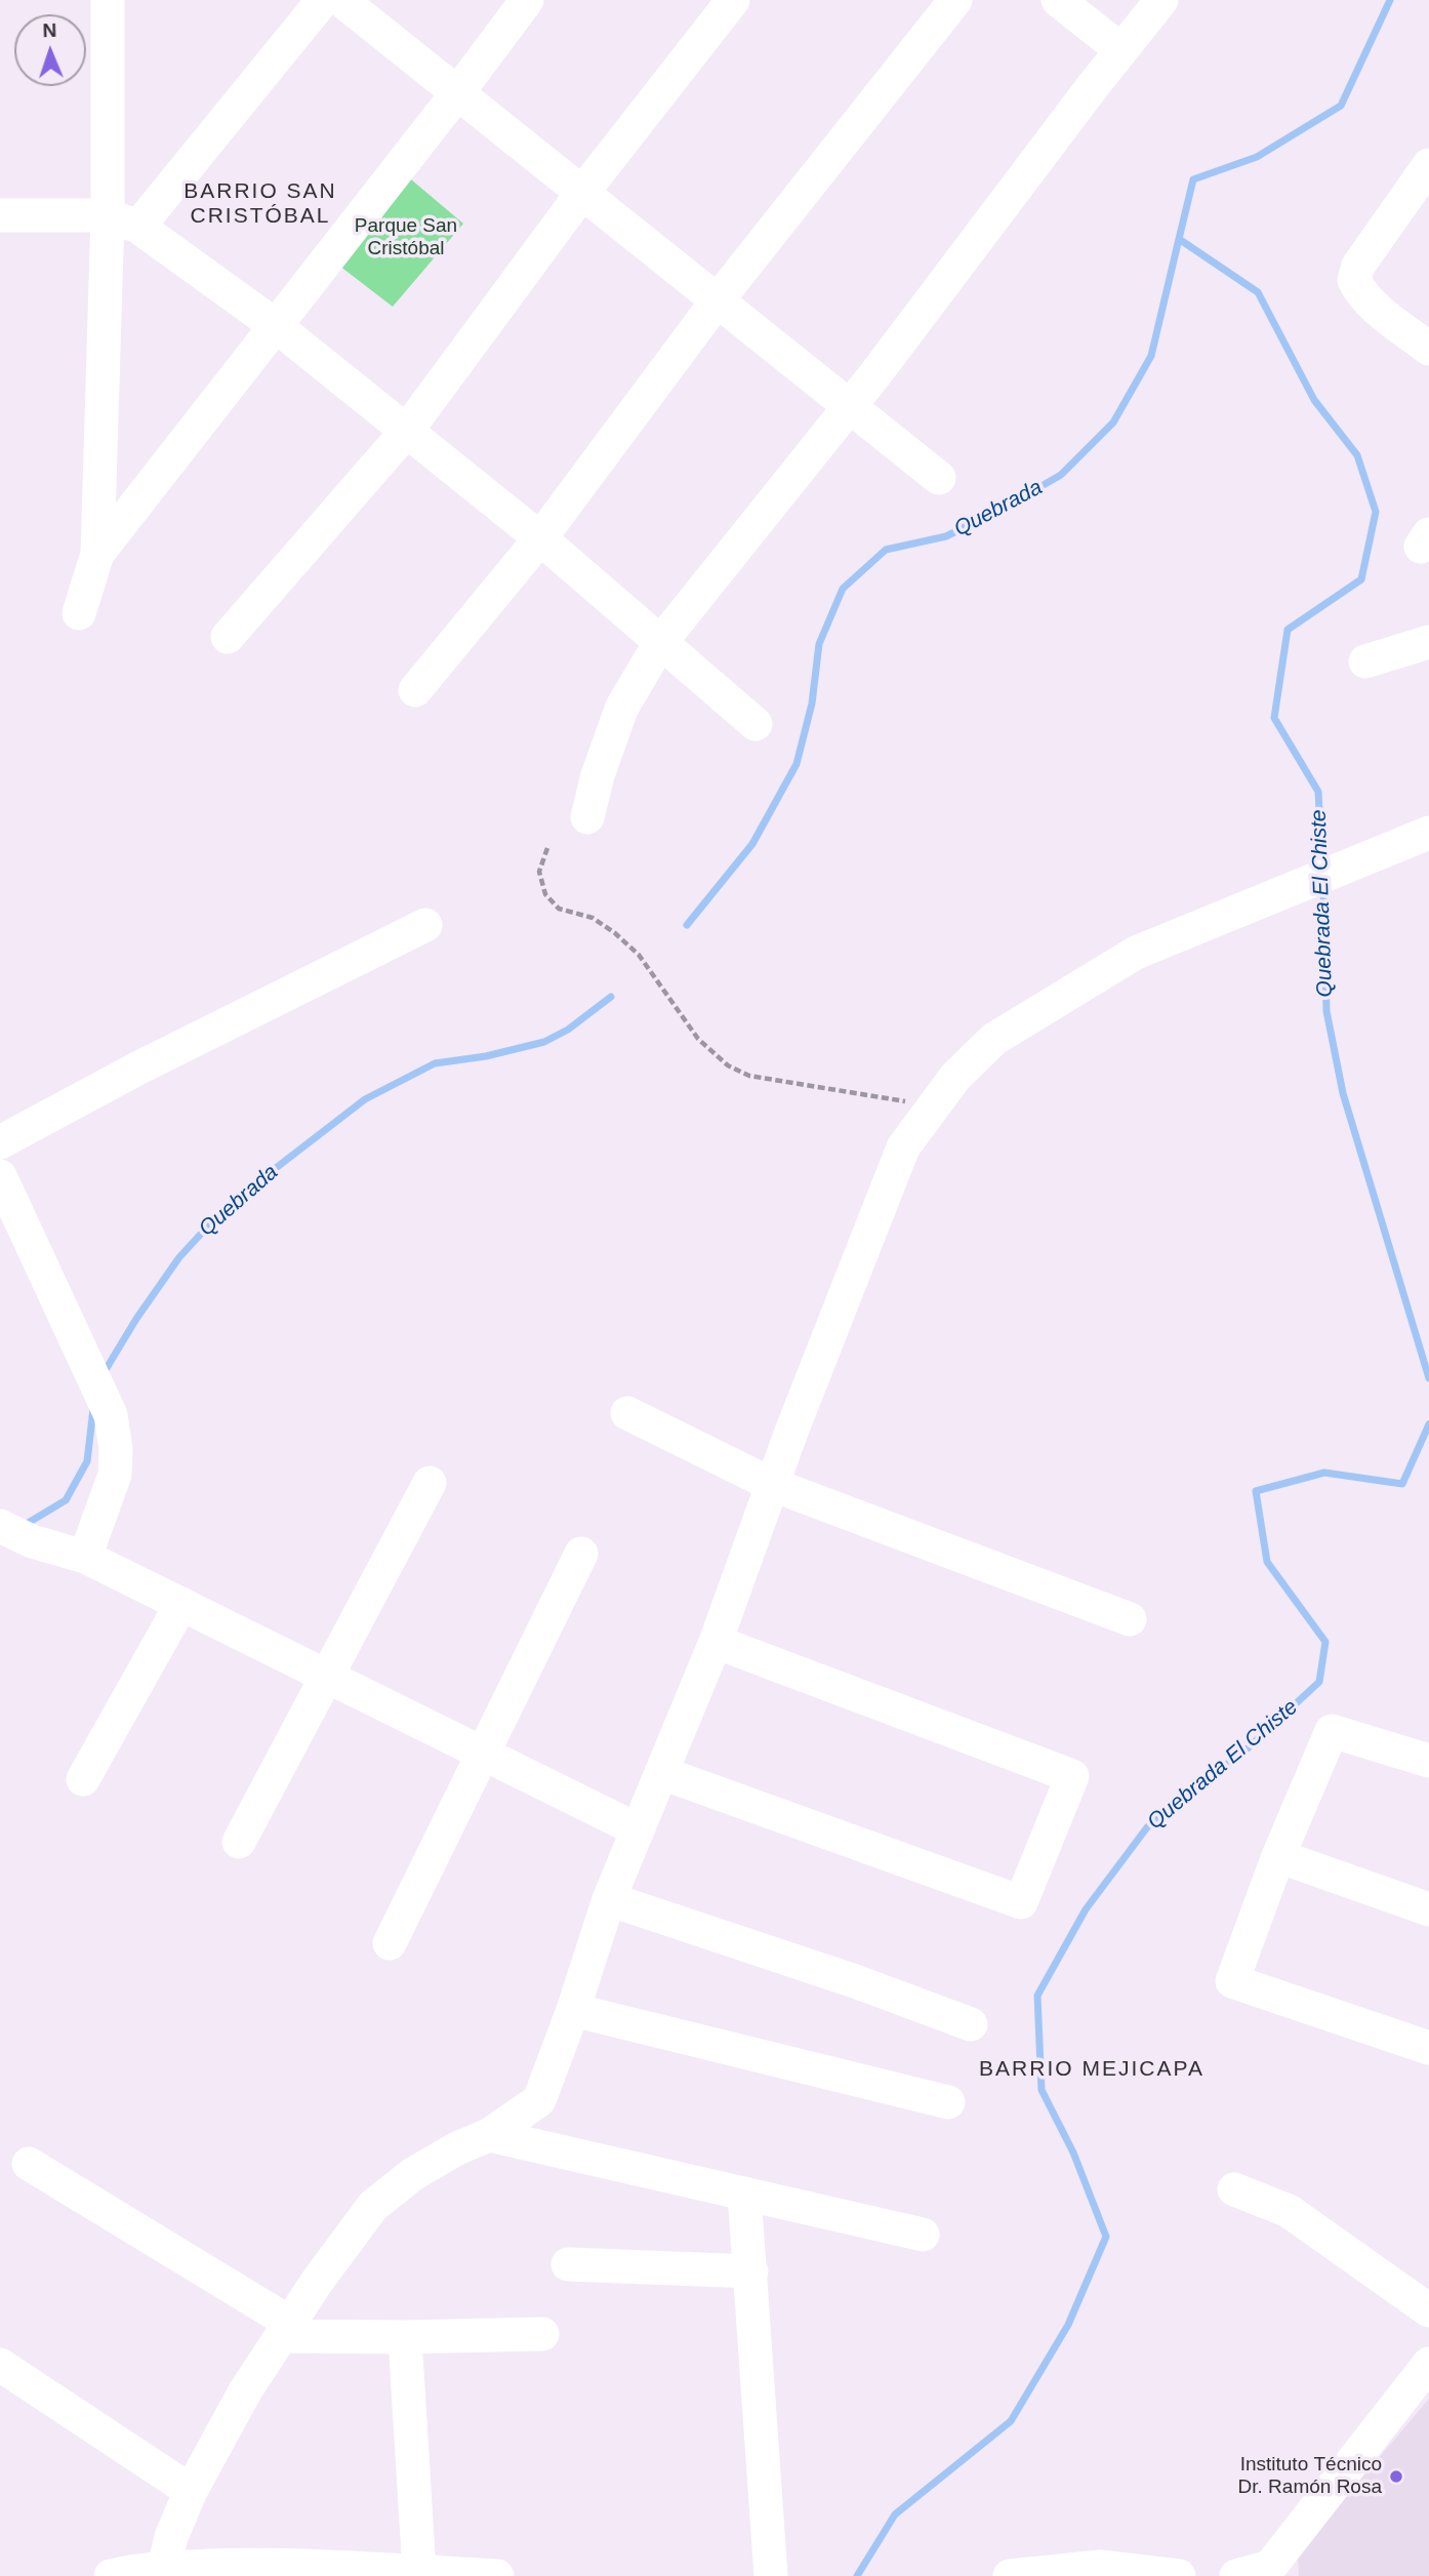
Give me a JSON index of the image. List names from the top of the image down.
{
  "districts": ["BARRIO SAN CRISTÓBAL", "BARRIO MEJICAPA"],
  "water": ["Quebrada", "Quebrada El Chiste"],
  "parks": ["Parque San Cristóbal"],
  "places": ["Instituto Técnico Dr. Ramón Rosa"],
  "north": "top"
}
